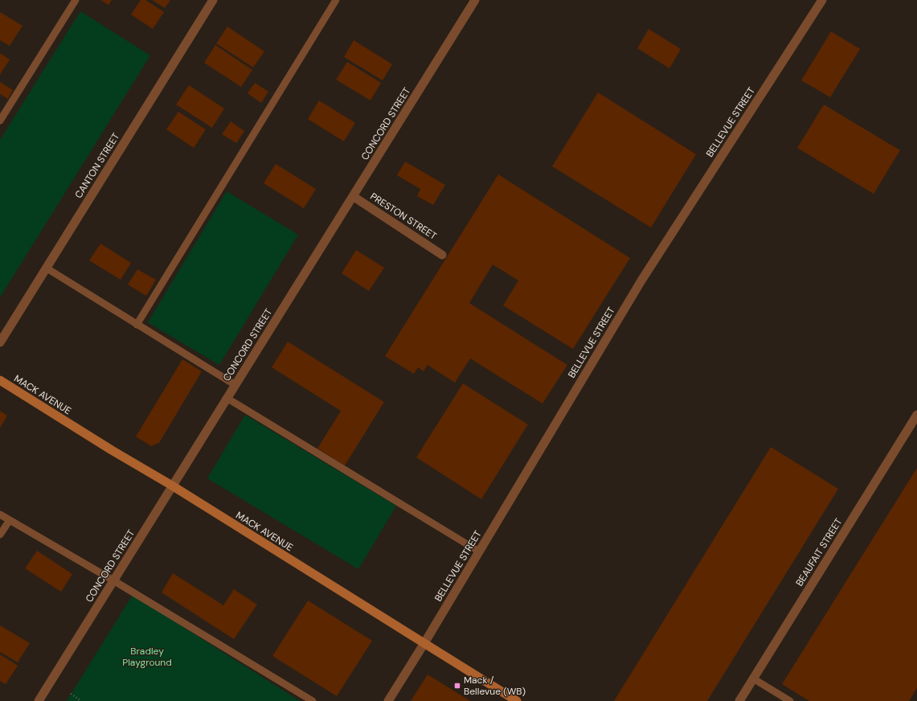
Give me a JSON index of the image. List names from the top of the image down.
{
  "streets": {
    "main road": ["MACK AVENUE"],
    "street": [
      "BELLEVUE STREET",
      "CONCORD STREET",
      "CANTON STREET",
      "PRESTON STREET",
      "BEAUFAIT STREET"
    ]
  },
  "crossings": [
    ["BELLEVUE STREET", "MACK AVENUE"],
    ["CONCORD STREET", "PRESTON STREET"],
    ["CONCORD STREET", "MACK AVENUE"]
  ],
  "parks": ["Bradley Playground"],
  "places": {
    "transit": ["Mack / Bellevue (WB)"]
  }
}
